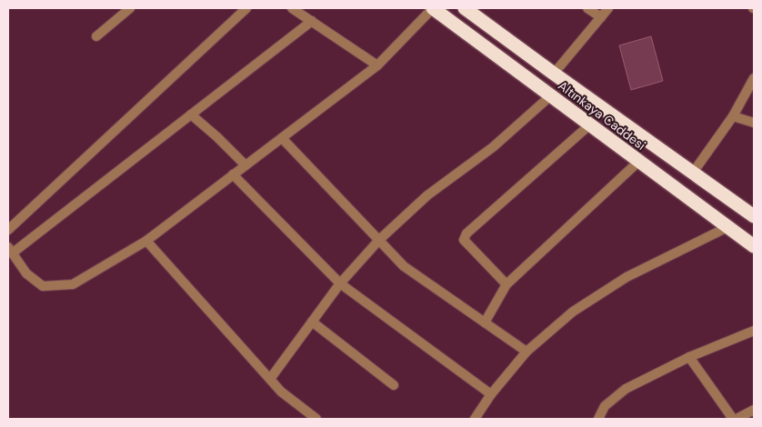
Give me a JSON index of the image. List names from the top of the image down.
{
  "streets": {
    "highway": ["Altınkaya Caddesi"]
  }
}
